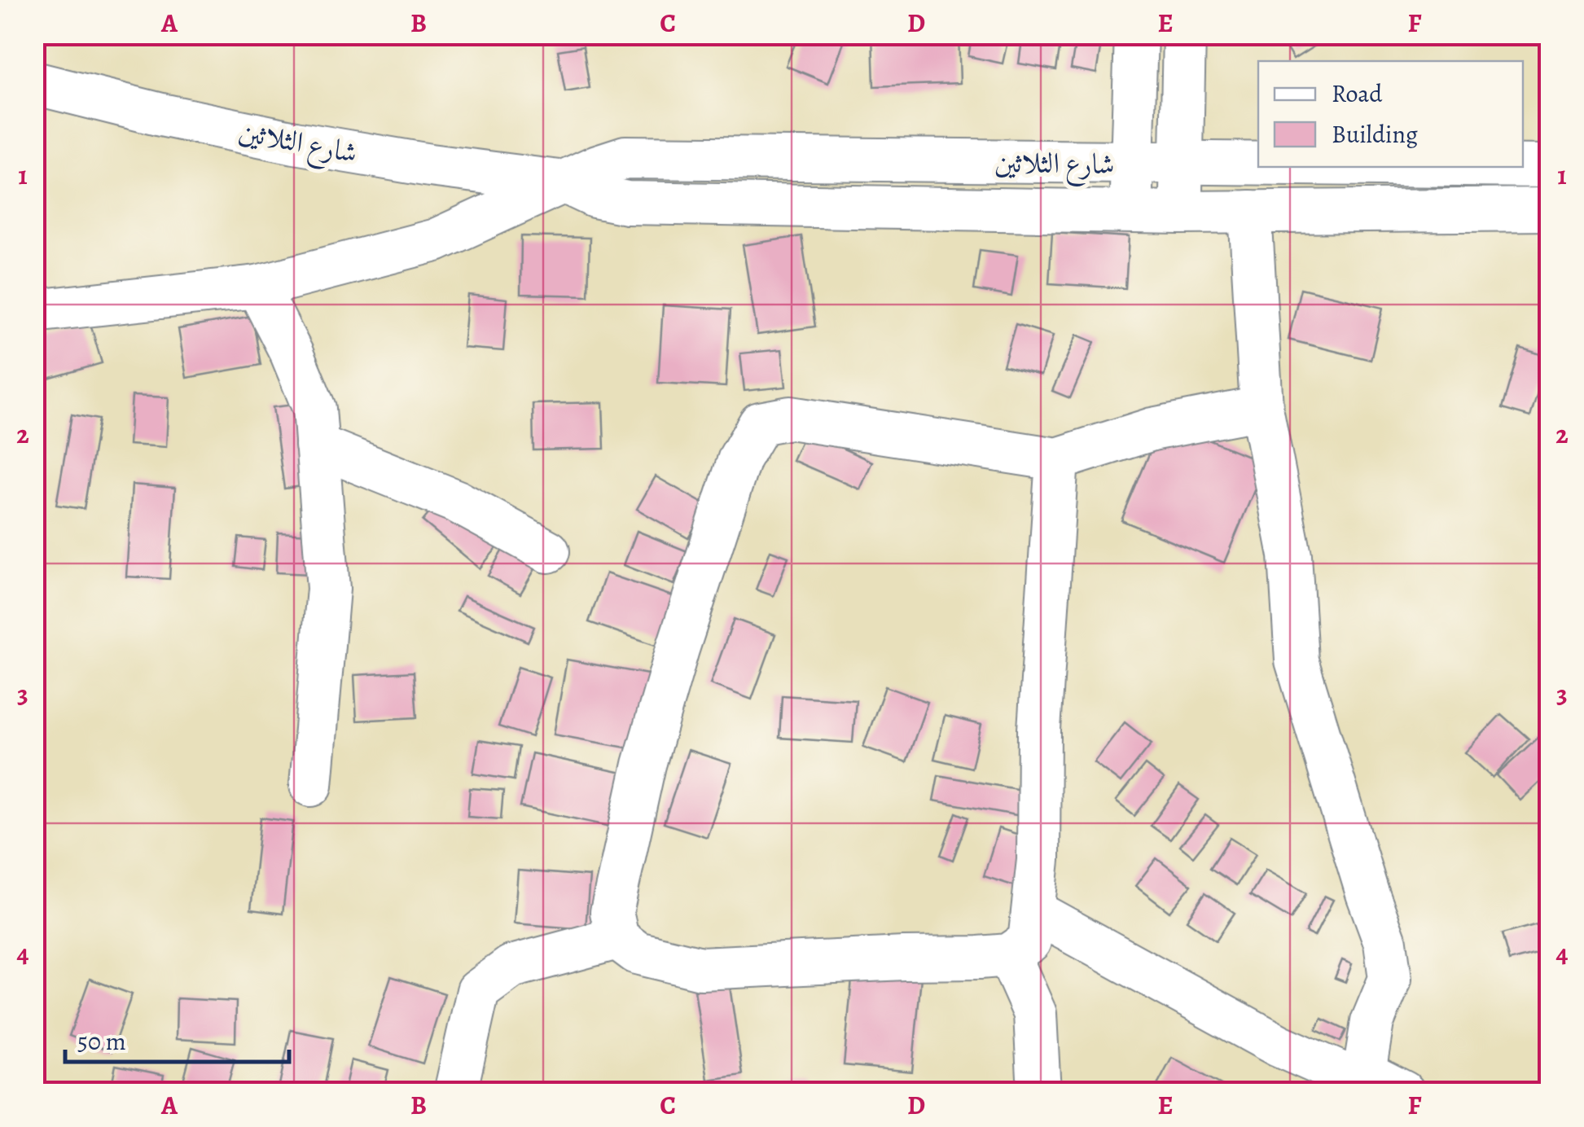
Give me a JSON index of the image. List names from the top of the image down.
{
  "streets": {
    "street": ["شارع الثلاثين"]
  },
  "legend": ["Road", "Building"],
  "scale_bar": "50 m",
  "grid": {
    "columns": [
      "A",
      "B",
      "C",
      "D",
      "E",
      "F"
    ],
    "rows": [
      "1",
      "2",
      "3",
      "4"
    ]
  }
}
